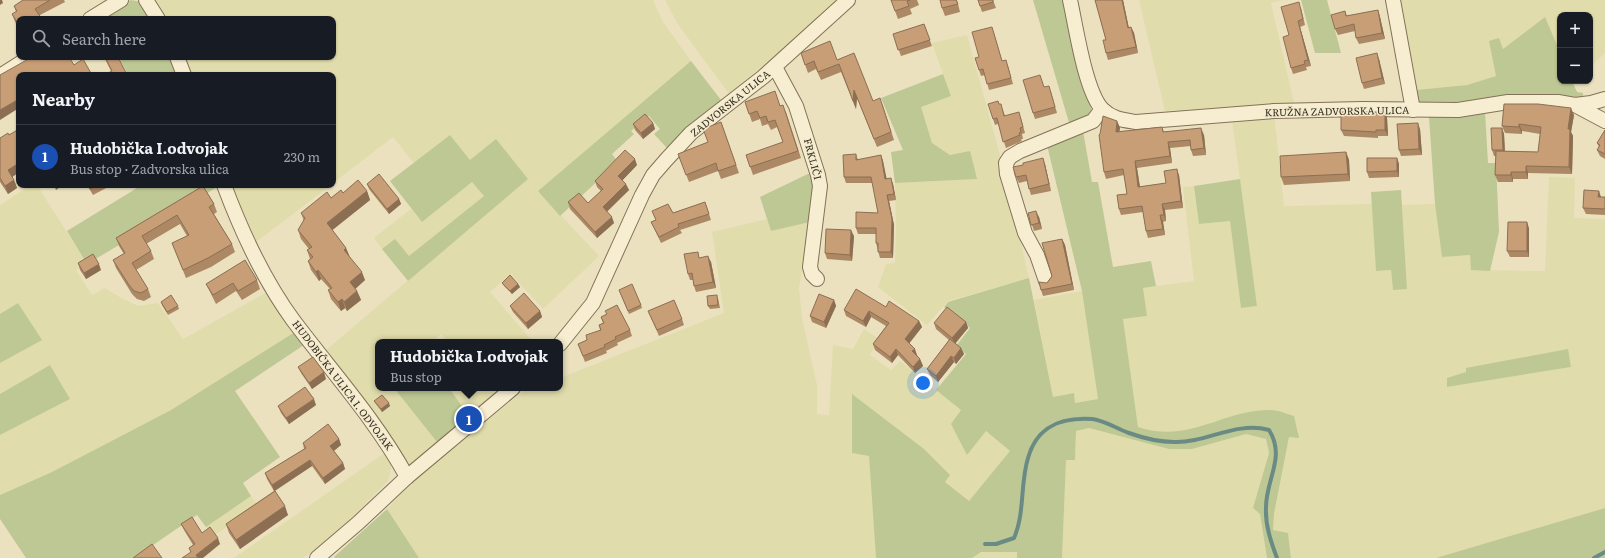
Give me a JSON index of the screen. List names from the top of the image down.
{
  "streets": {
    "street": [
      "ZADVORSKA ULICA",
      "KRUŽNA ZADVORSKA ULICA",
      "FRKLIČI",
      "HUDOBIČKA ULICA I. ODVOJAK"
    ]
  },
  "crossings": [
    ["ZADVORSKA ULICA", "FRKLIČI"]
  ],
  "page": {
    "map_buttons": ["+", "−"],
    "search": "Search here",
    "heading": "Nearby",
    "list": [
      {
        "mark": "1",
        "name": "Hudobička I.odvojak",
        "note": "Bus stop · Zadvorska ulica",
        "value": "230 m"
      }
    ],
    "popup": ["Hudobička I.odvojak", "Bus stop"],
    "pins": "1"
  }
}
